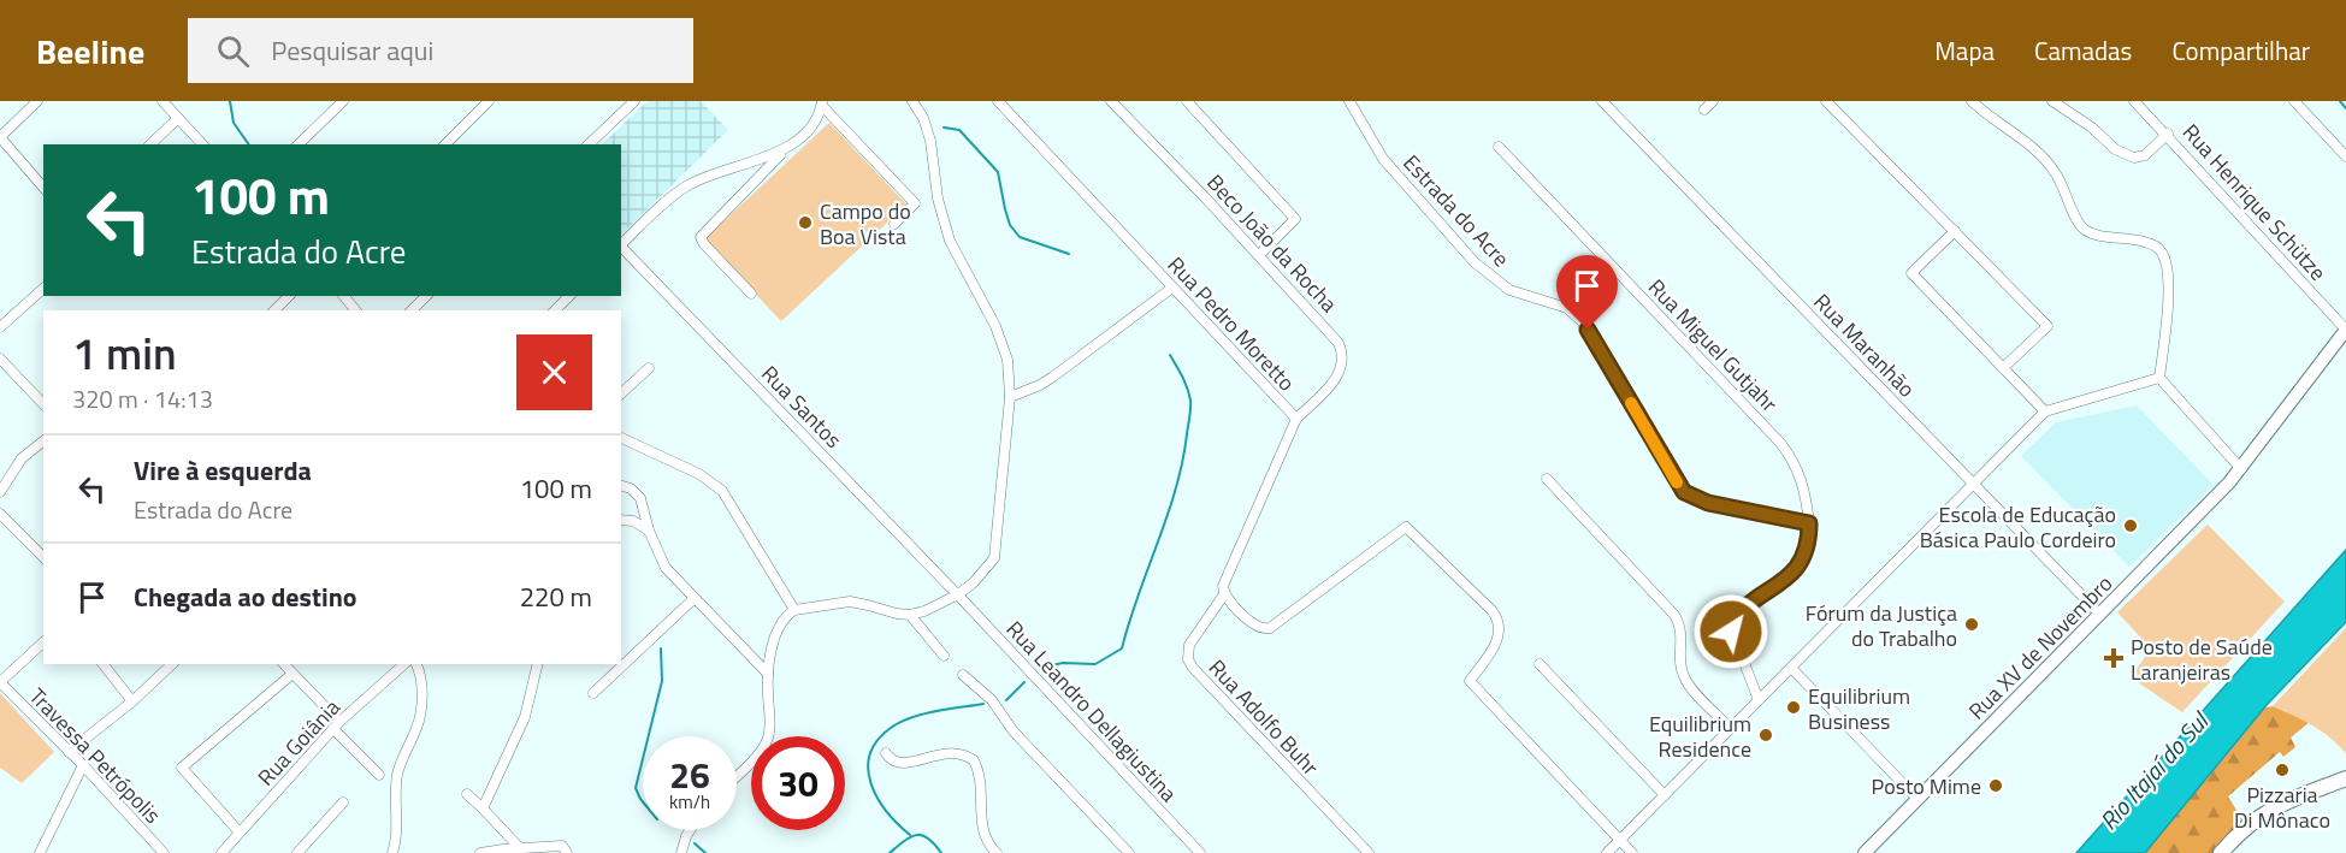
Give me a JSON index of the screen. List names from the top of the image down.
{
  "streets": {
    "main road": ["Rua XV de Novembro"],
    "street": [
      "Rua Henrique Schütze",
      "Estrada do Acre",
      "Beco João da Rocha",
      "Rua Pedro Moretto",
      "Rua Miguel Gutjahr",
      "Rua Maranhão",
      "Rua Santos",
      "Rua Leandro Dellagiustina",
      "Rua Adolfo Buhr",
      "Rua Goiânia",
      "Travessa Petrópolis"
    ]
  },
  "crossings": [
    ["Rua Henrique Schütze", "Rua XV de Novembro"],
    ["Beco João da Rocha", "Rua Pedro Moretto"],
    ["Rua Pedro Moretto", "Rua Adolfo Buhr"],
    ["Rua Maranhão", "Rua XV de Novembro"],
    ["Rua Santos", "Rua Leandro Dellagiustina"]
  ],
  "water": ["Rio Itajaí do Sul"],
  "places": {
    "other": [
      "Campo do Boa Vista",
      "Escola de Educação Básica Paulo Cordeiro",
      "Fórum da Justiça do Trabalho",
      "Equilibrium Business",
      "Equilibrium Residence",
      "Pizzaria Di Mônaco",
      "Posto Mime"
    ],
    "health": ["Posto de Saúde Laranjeiras"]
  },
  "page": {
    "header": "Beeline",
    "search": "Pesquisar aqui",
    "nav": ["Mapa", "Camadas", "Compartilhar"],
    "turn": ["100 m", "Estrada do Acre"],
    "heading": ["1 min", "320 m · 14:13"],
    "list": [
      {
        "name": "Vire à esquerda",
        "note": "Estrada do Acre",
        "value": "100 m"
      },
      {
        "name": "Chegada ao destino",
        "value": "220 m"
      }
    ],
    "speed": "26 km/h",
    "limit": "30"
  }
}
